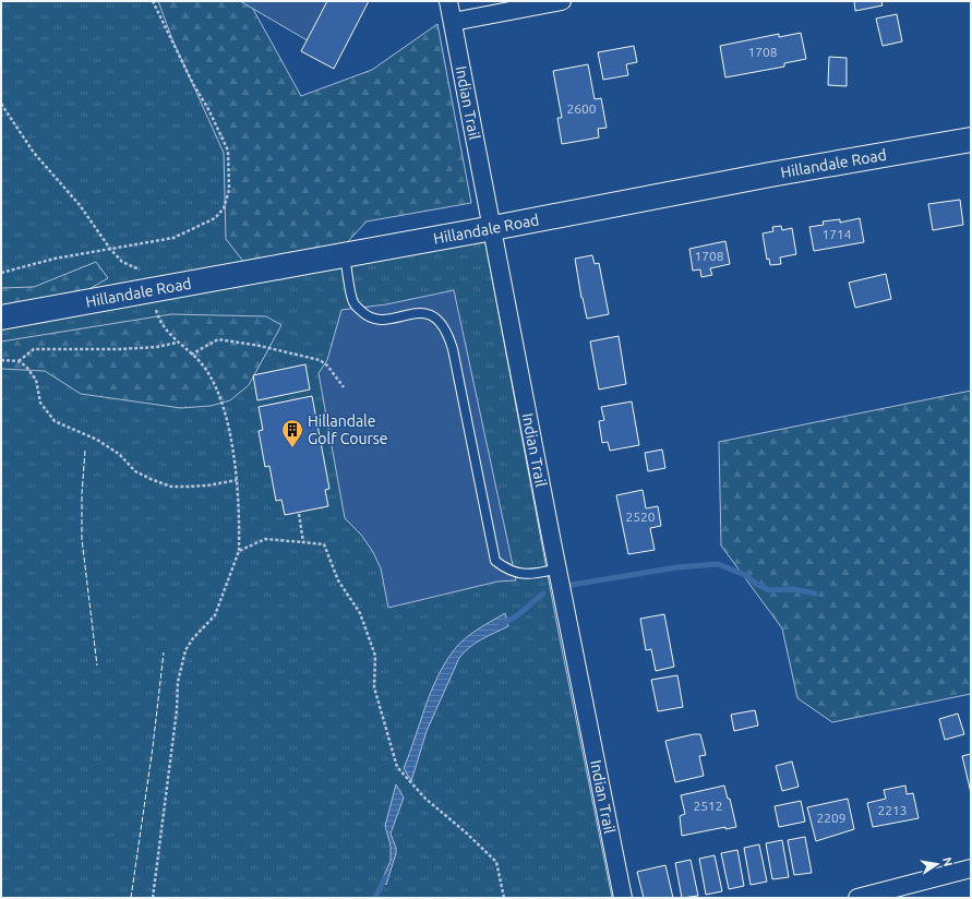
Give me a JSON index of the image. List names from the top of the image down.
{
  "streets": {
    "main road": ["Hillandale Road"],
    "street": ["Indian Trail"]
  },
  "crossings": [
    ["Indian Trail", "Hillandale Road"]
  ],
  "places": {
    "building": ["Hillandale Golf Course"]
  },
  "house_numbers": [
    "1708",
    "2600",
    "1714",
    "1708",
    "2520",
    "2512",
    "2213",
    "2209"
  ],
  "north": "right"
}
